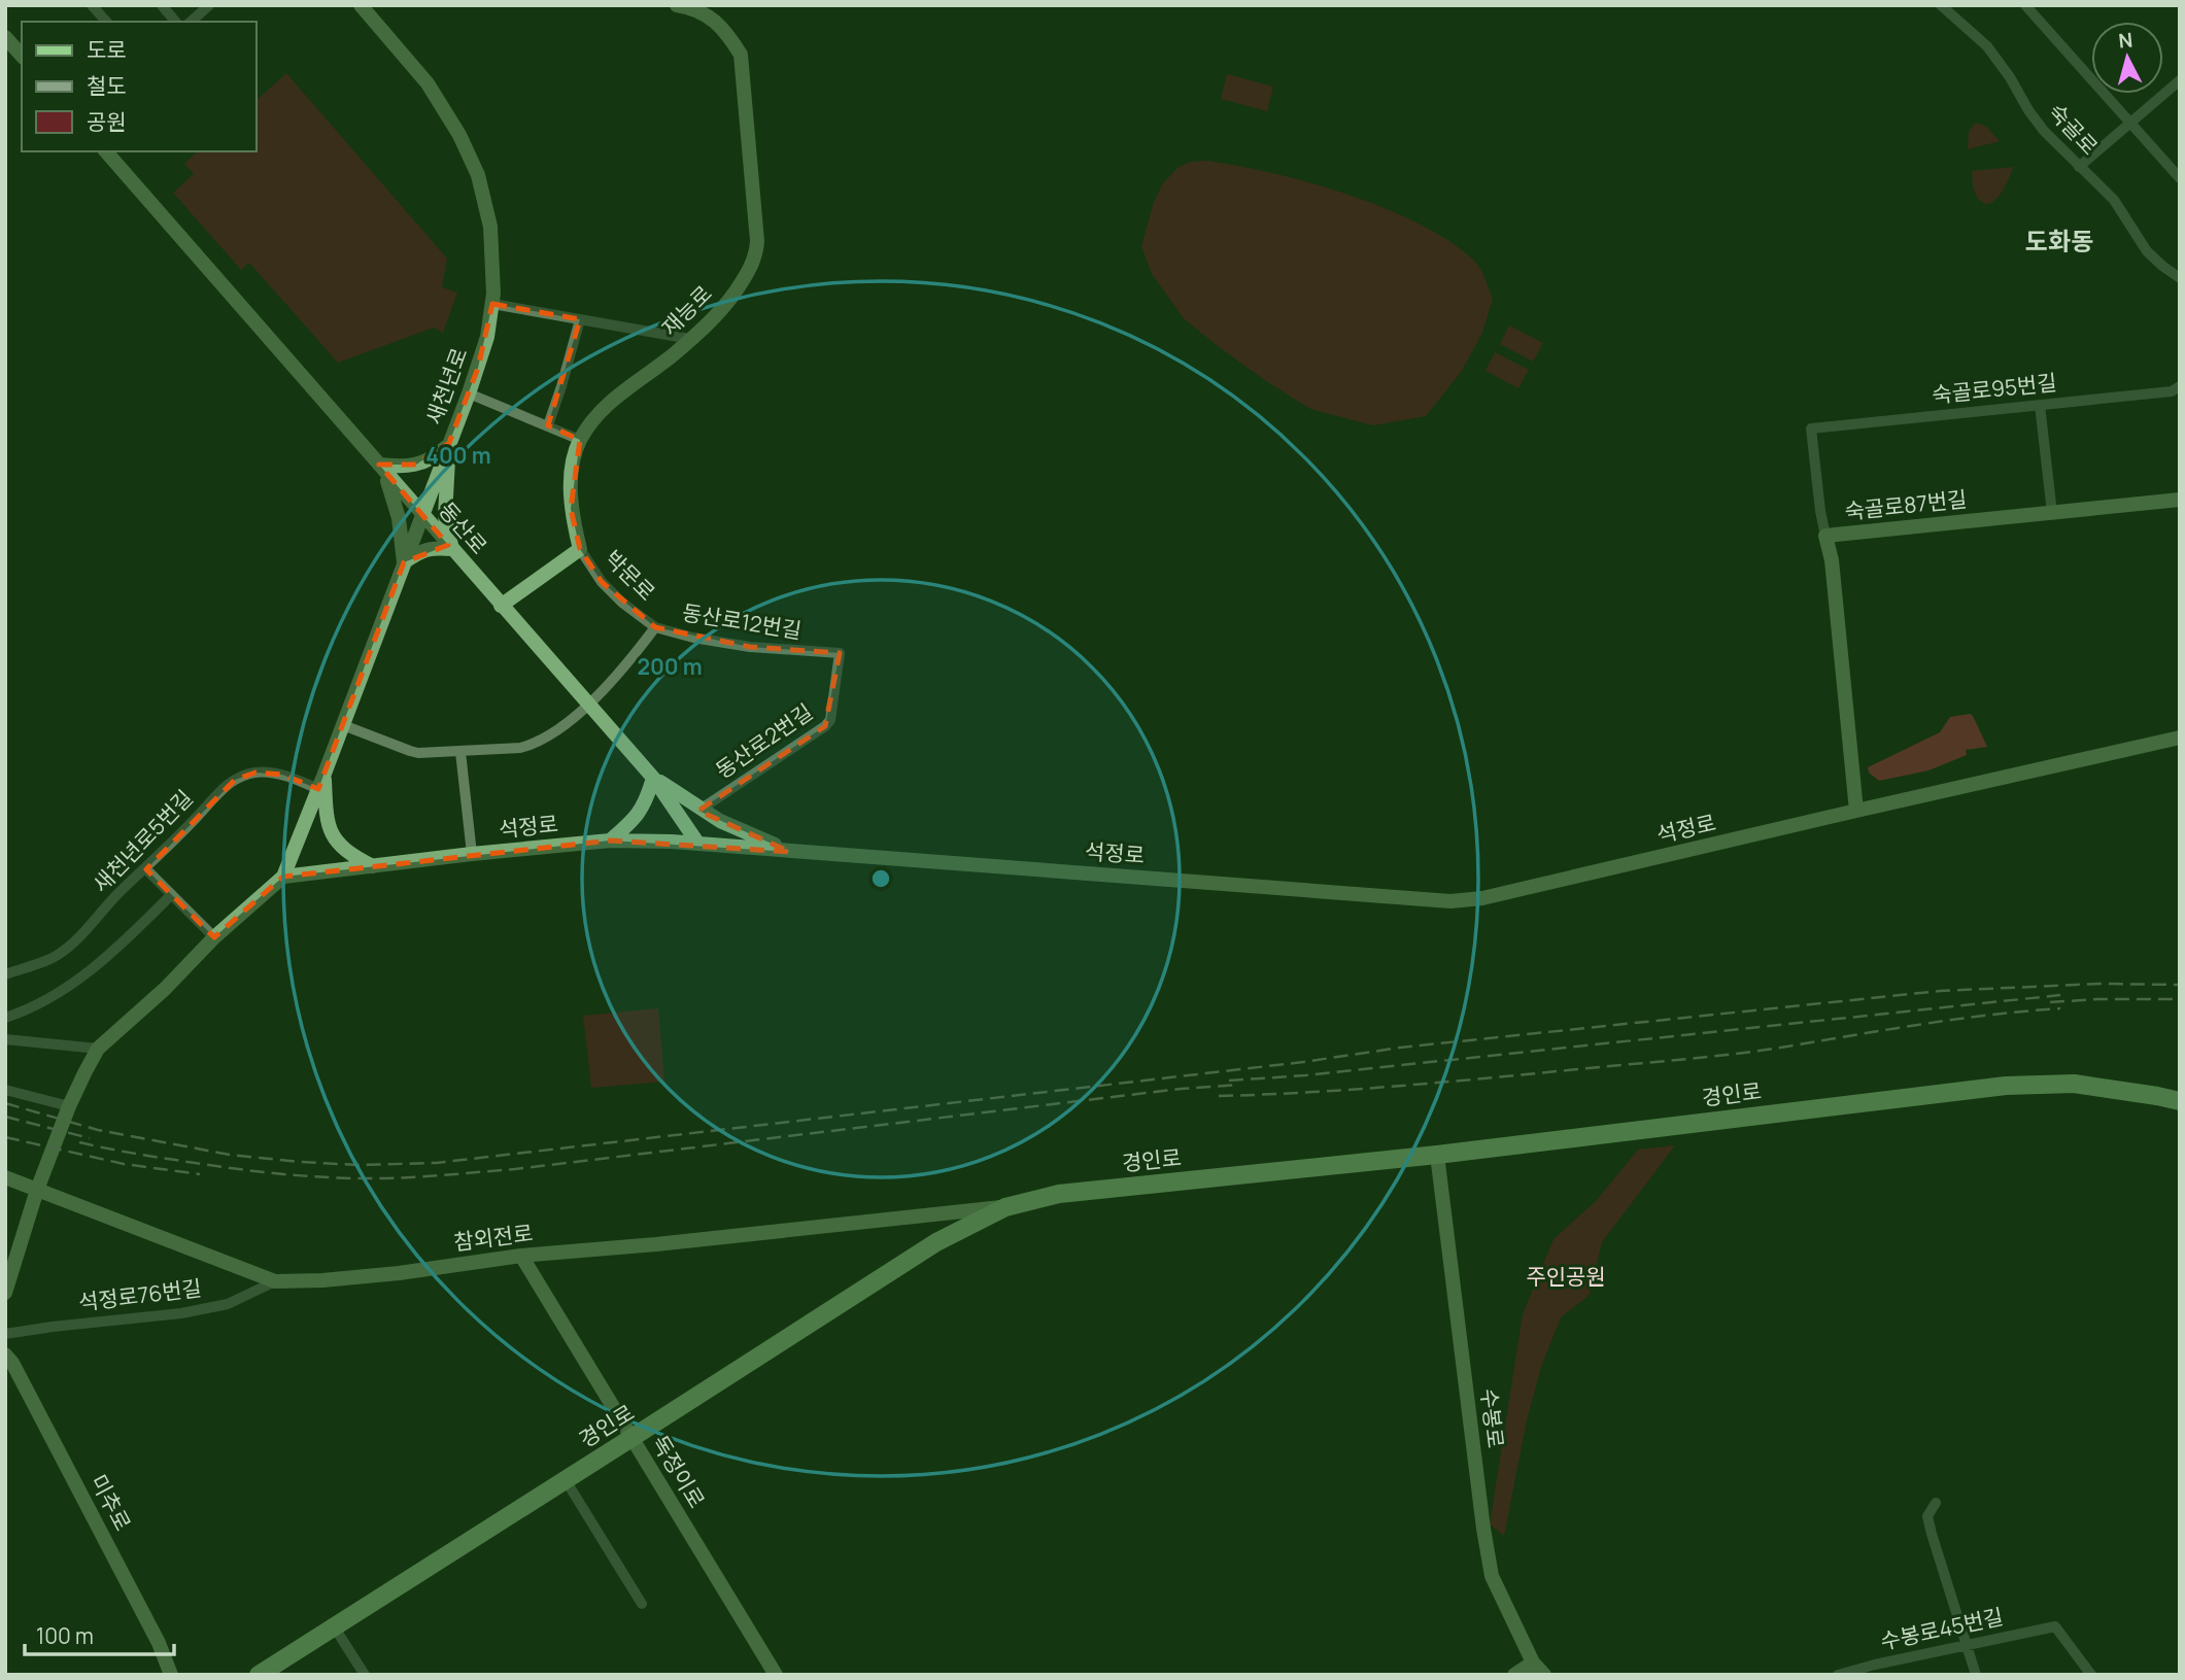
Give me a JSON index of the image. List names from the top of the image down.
{
  "streets": {
    "main road": [
      "재능로",
      "새천년로",
      "숙골로87번길",
      "동산로",
      "석정로",
      "경인로",
      "참외전로",
      "수봉로",
      "독정이로",
      "미추로"
    ],
    "street": [
      "숙골로",
      "숙골로95번길",
      "박문로",
      "동산로12번길",
      "동산로2번길",
      "새천년로5번길",
      "석정로76번길",
      "수봉로45번길"
    ]
  },
  "crossings": [
    ["재능로", "박문로"],
    ["새천년로", "동산로"],
    ["새천년로", "동산로12번길"],
    ["새천년로", "석정로"],
    ["새천년로", "새천년로5번길"],
    ["숙골로95번길", "숙골로87번길"],
    ["숙골로87번길", "석정로"],
    ["동산로", "동산로12번길"],
    ["동산로", "석정로"],
    ["박문로", "동산로12번길"],
    ["동산로12번길", "동산로2번길"],
    ["경인로", "참외전로"],
    ["경인로", "수봉로"],
    ["경인로", "독정이로"],
    ["참외전로", "석정로76번길"],
    ["참외전로", "독정이로"]
  ],
  "districts": ["도화동"],
  "parks": ["주인공원"],
  "legend": ["도로", "철도", "공원"],
  "scale_bar": "100 m",
  "north": "top",
  "rings": ["400 m", "200 m"]
}
